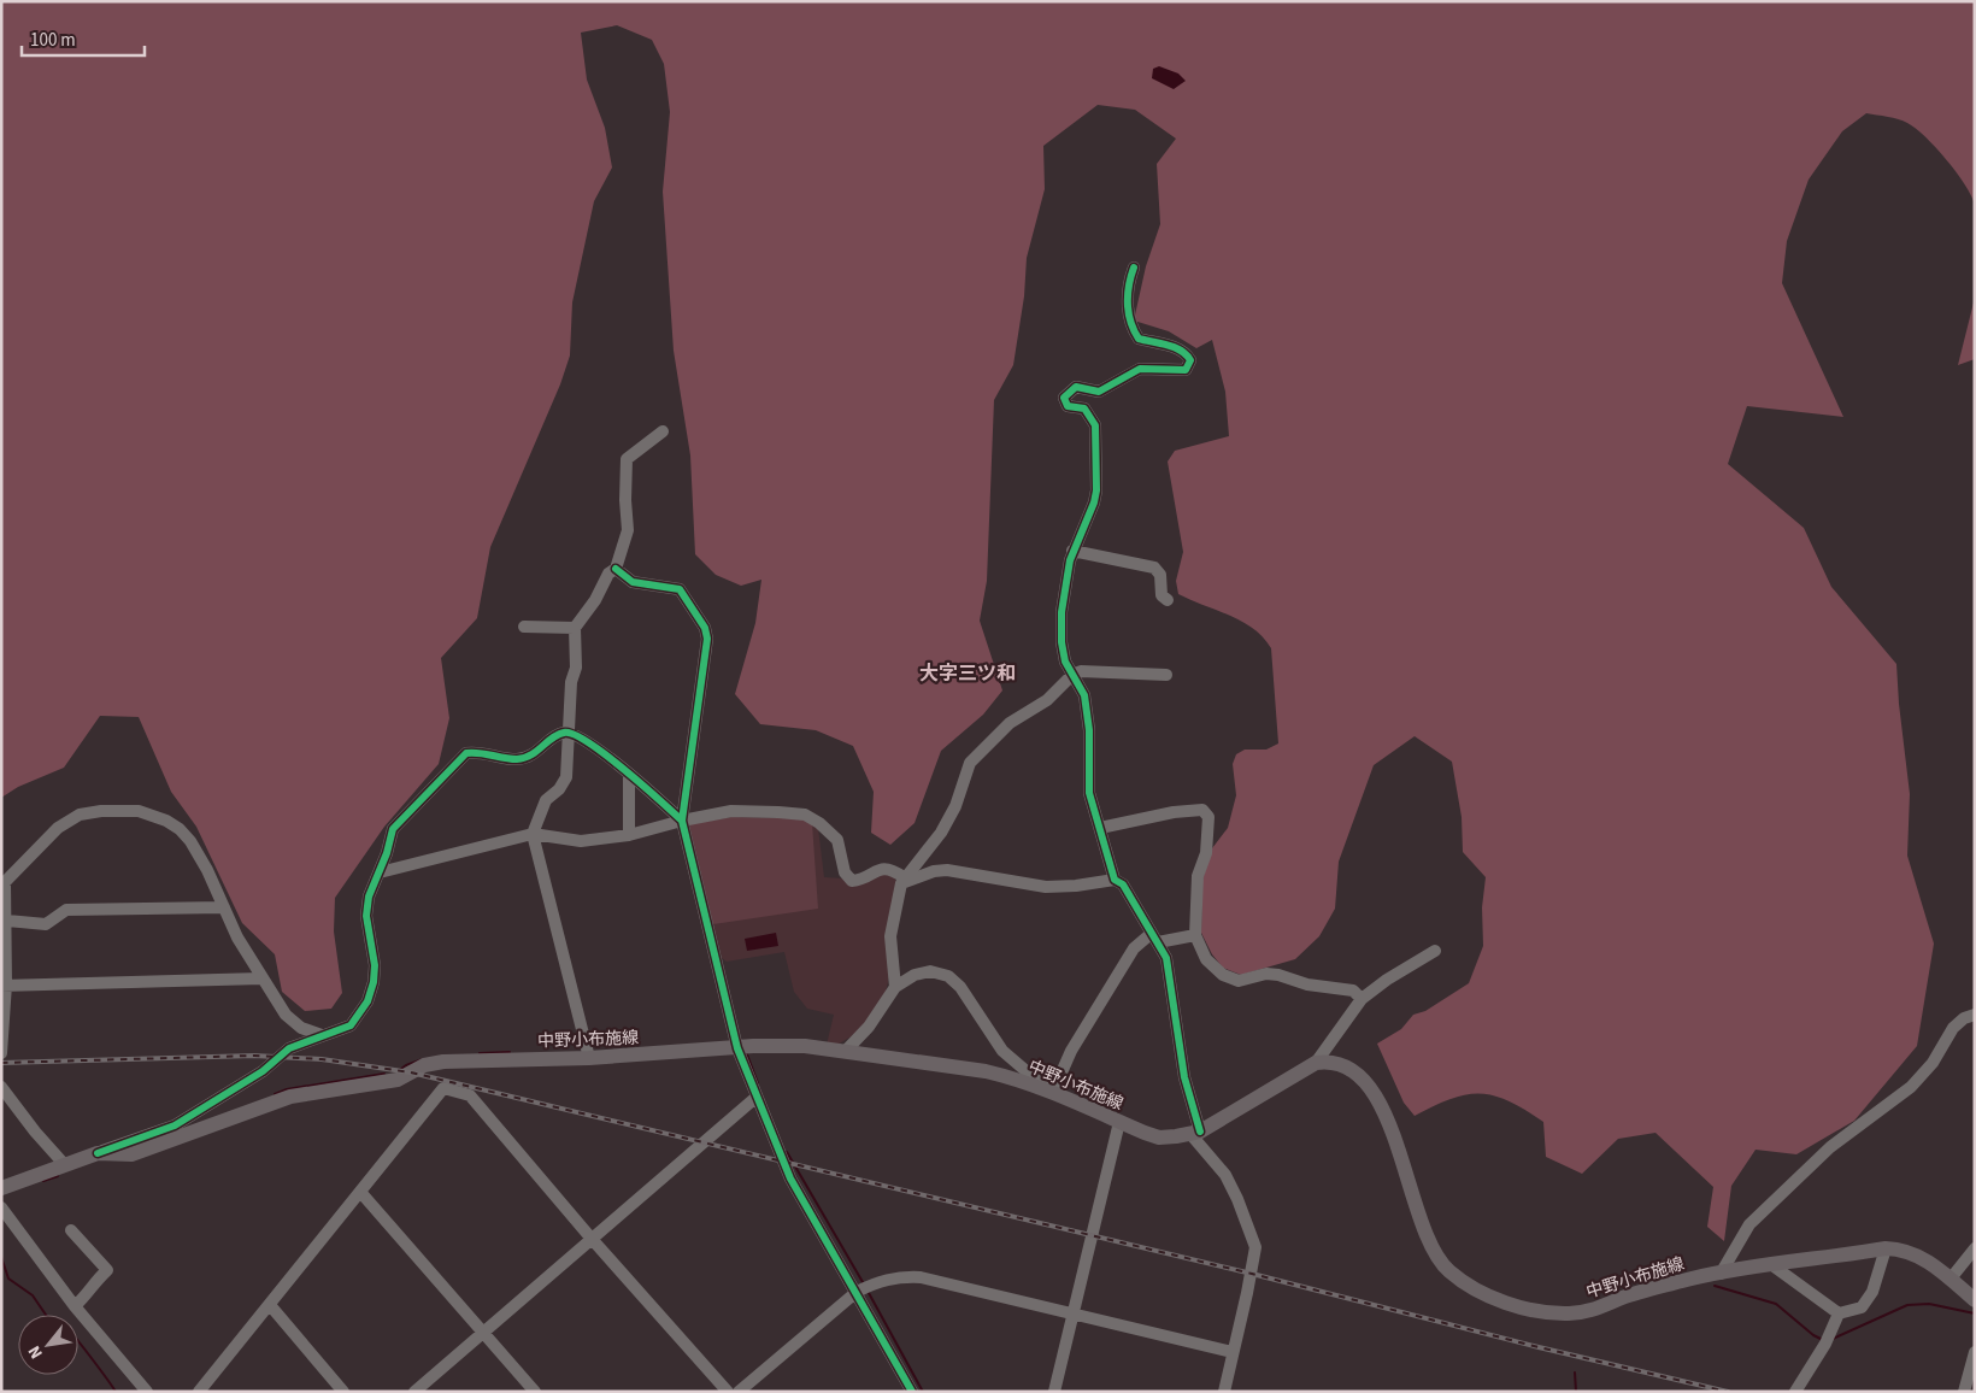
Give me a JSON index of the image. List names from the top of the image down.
{
  "streets": {
    "main road": ["中野小布施線"]
  },
  "districts": ["大字三ツ和"],
  "scale_bar": "100 m",
  "north": "bottom left"
}
